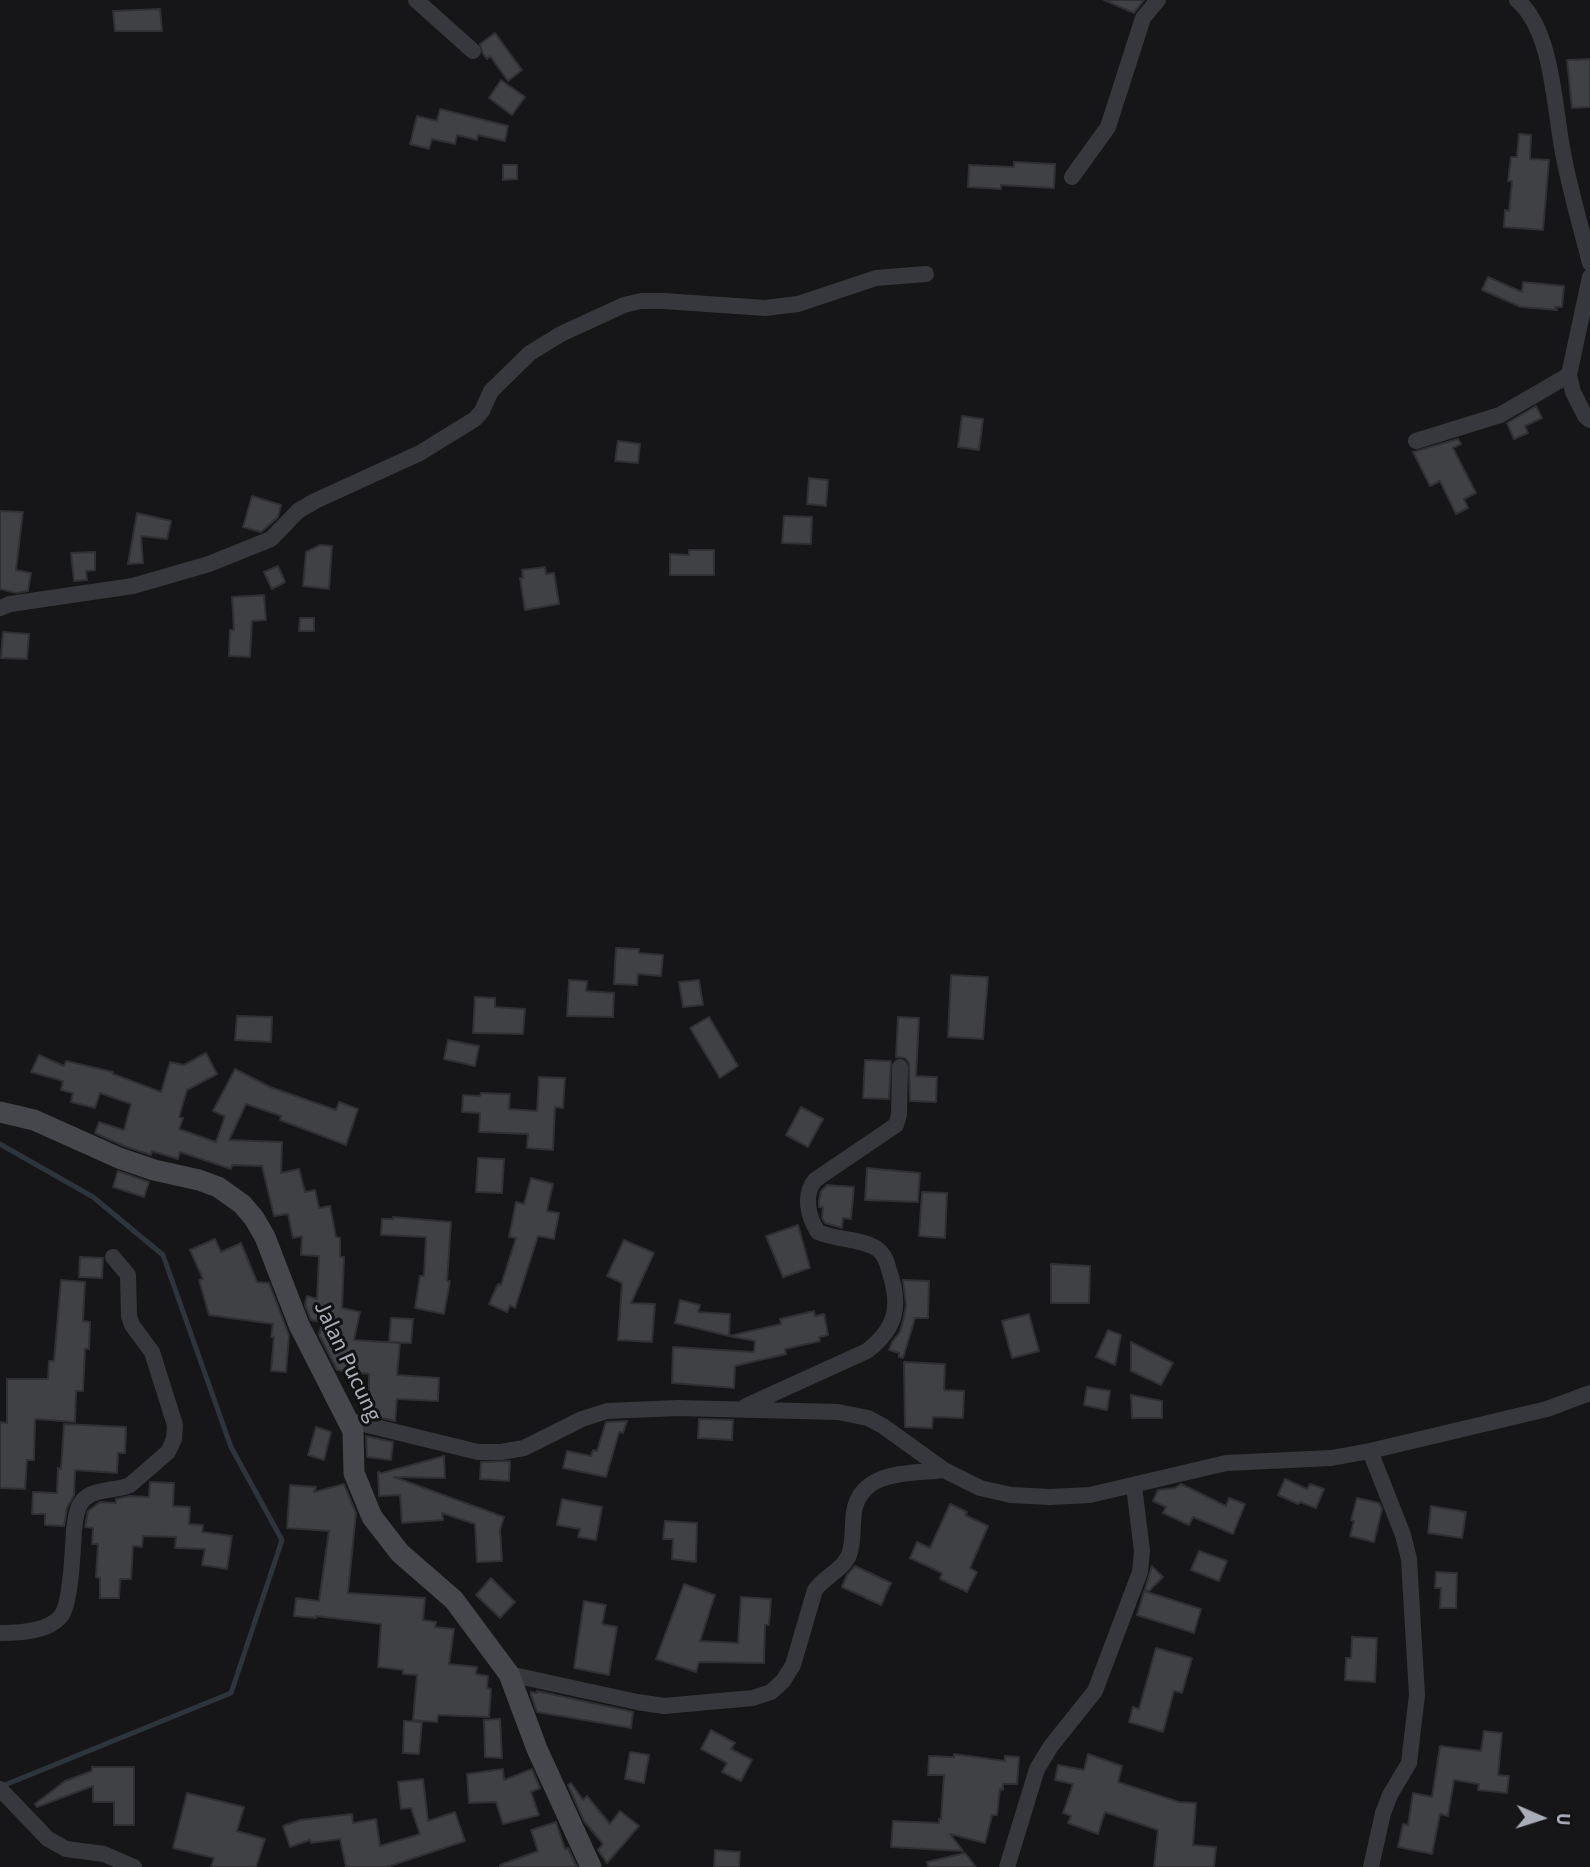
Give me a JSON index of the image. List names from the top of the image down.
{
  "streets": {
    "main road": ["Jalan Pucung"]
  },
  "north": "right"
}
